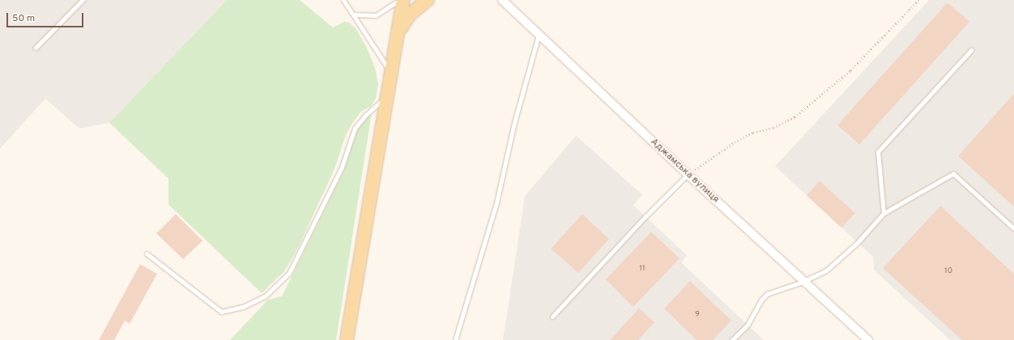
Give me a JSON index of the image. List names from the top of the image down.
{
  "streets": {
    "street": ["Аджамська вулиця"]
  },
  "house_numbers": ["11", "10", "9"],
  "scale_bar": "50 m"
}
